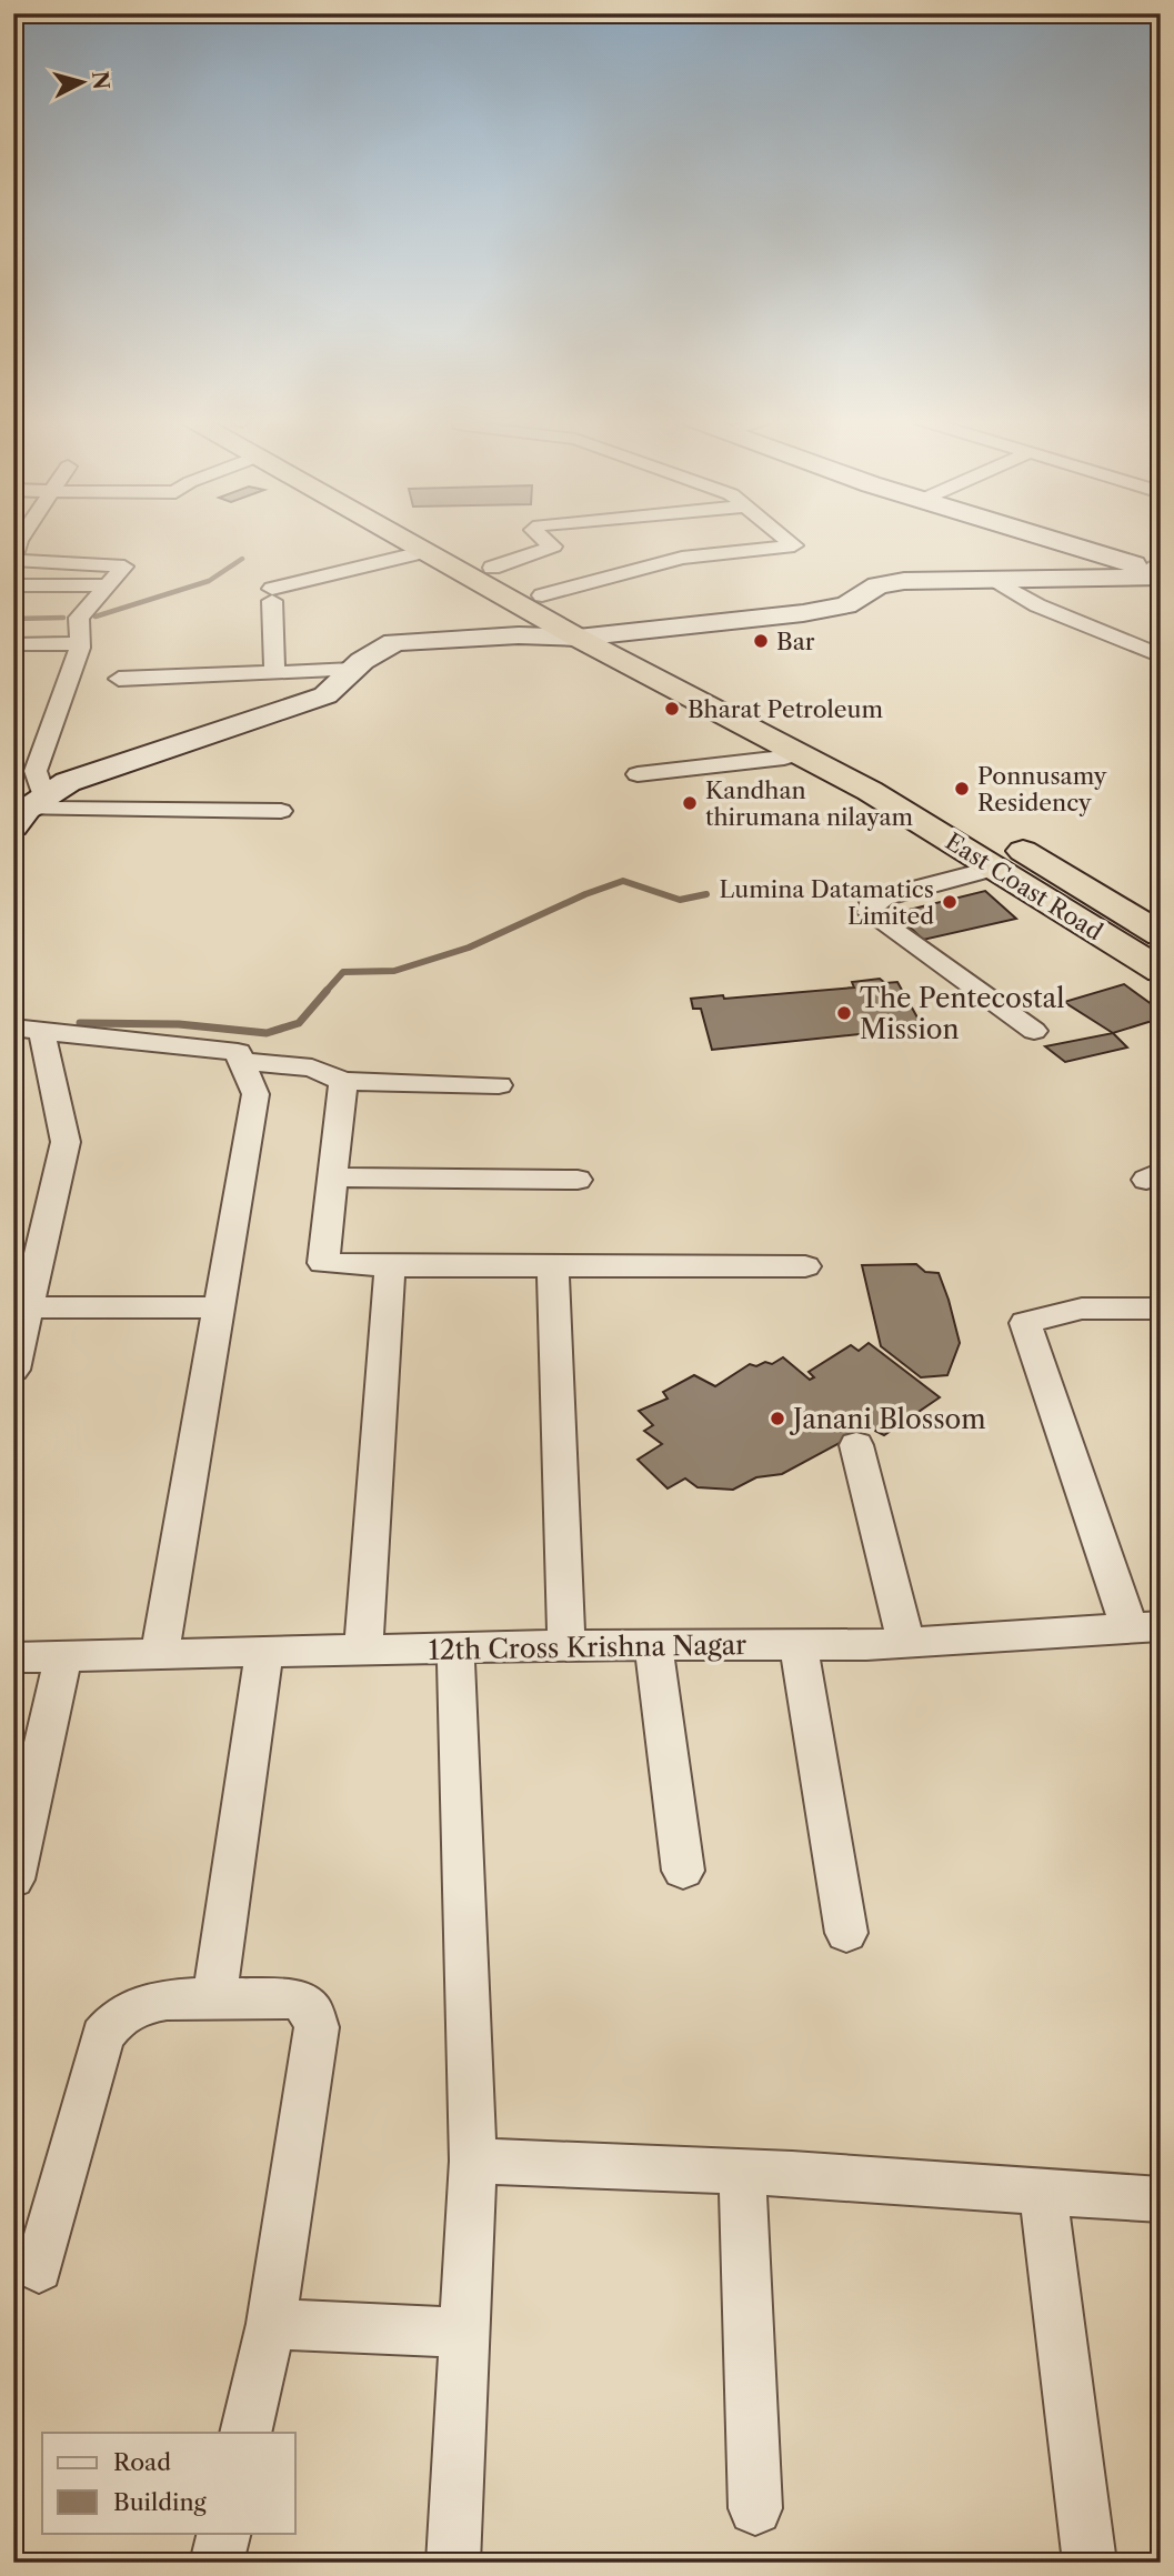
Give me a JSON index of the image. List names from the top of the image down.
{
  "streets": {
    "highway": ["East Coast Road"],
    "street": ["12th Cross Krishna Nagar"]
  },
  "places": [
    "Bar",
    "Bharat Petroleum",
    "Ponnusamy Residency",
    "Kandhan thirumana nilayam",
    "Lumina Datamatics Limited",
    "The Pentecostal Mission",
    "Janani Blossom"
  ],
  "legend": ["Road", "Building"],
  "north": "right"
}
